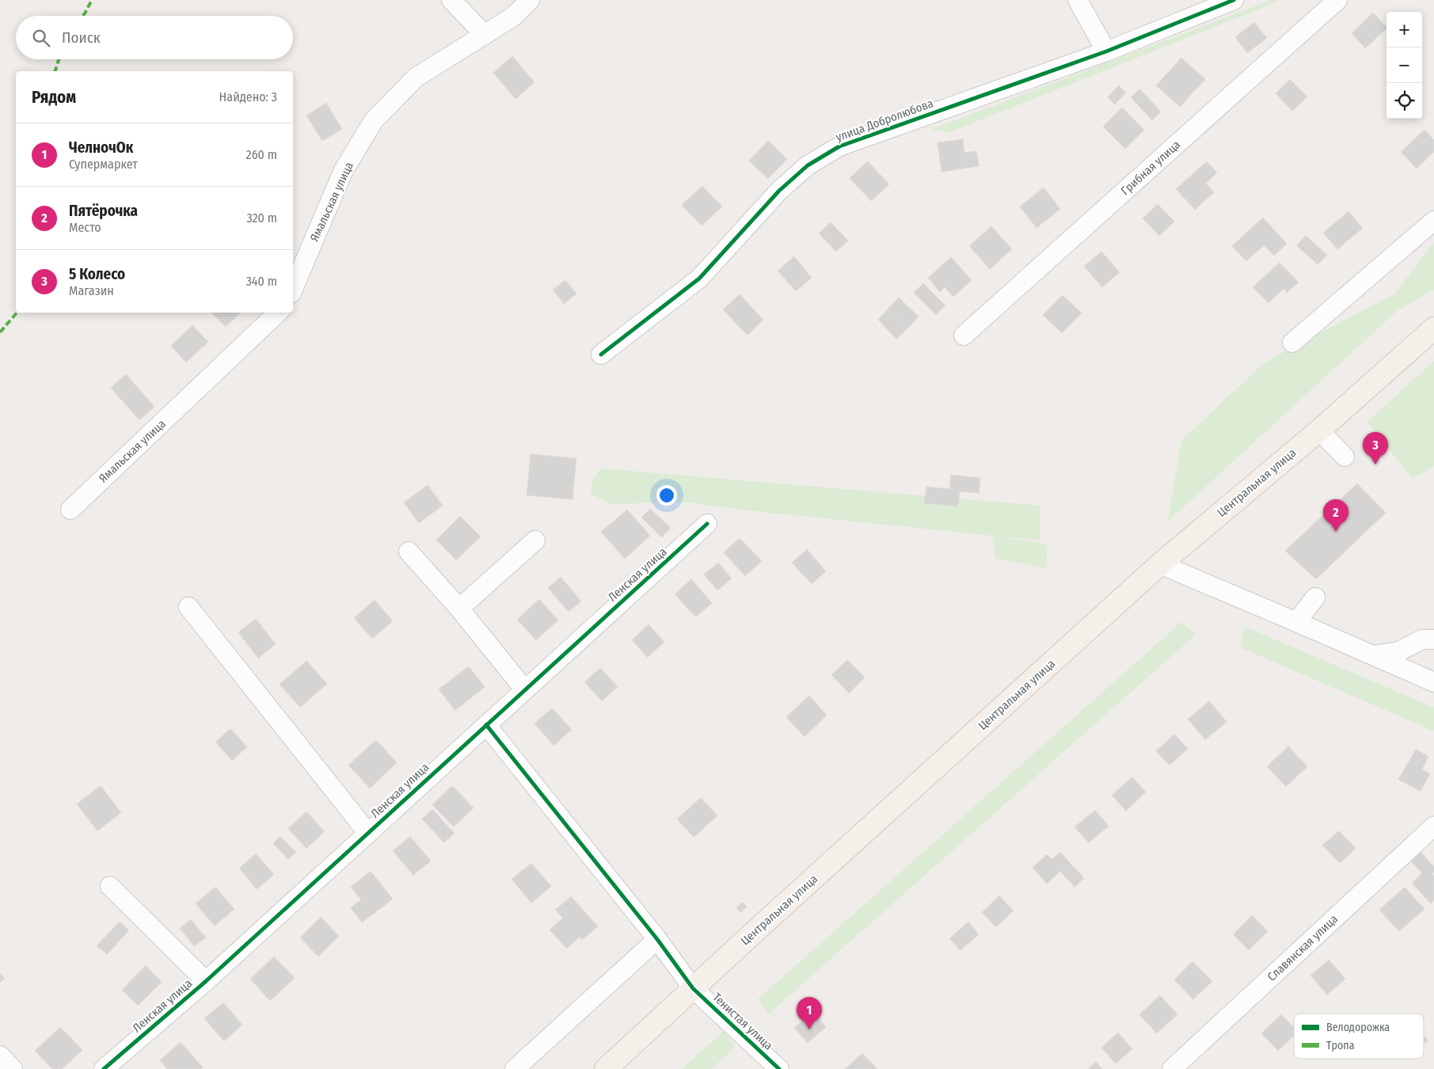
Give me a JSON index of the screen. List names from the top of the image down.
{
  "streets": {
    "main road": ["Центральная улица"],
    "street": [
      "улица Добролюбова",
      "Грибная улица",
      "Ямальская улица",
      "Ленская улица",
      "Славянская улица",
      "Тенистая улица"
    ]
  },
  "crossings": [
    ["Центральная улица", "Тенистая улица"],
    ["Ленская улица", "Тенистая улица"]
  ],
  "legend": ["Велодорожка", "Тропа"],
  "page": {
    "map_buttons": ["+", "−"],
    "search": "Поиск",
    "heading": ["Рядом", "Найдено: 3"],
    "list": [
      {
        "mark": "1",
        "name": "ЧелночОк",
        "note": "Супермаркет",
        "value": "260 m"
      },
      {
        "mark": "2",
        "name": "Пятёрочка",
        "note": "Место",
        "value": "320 m"
      },
      {
        "mark": "3",
        "name": "5 Колесо",
        "note": "Магазин",
        "value": "340 m"
      }
    ],
    "pins": ["3", "2", "1"]
  }
}
